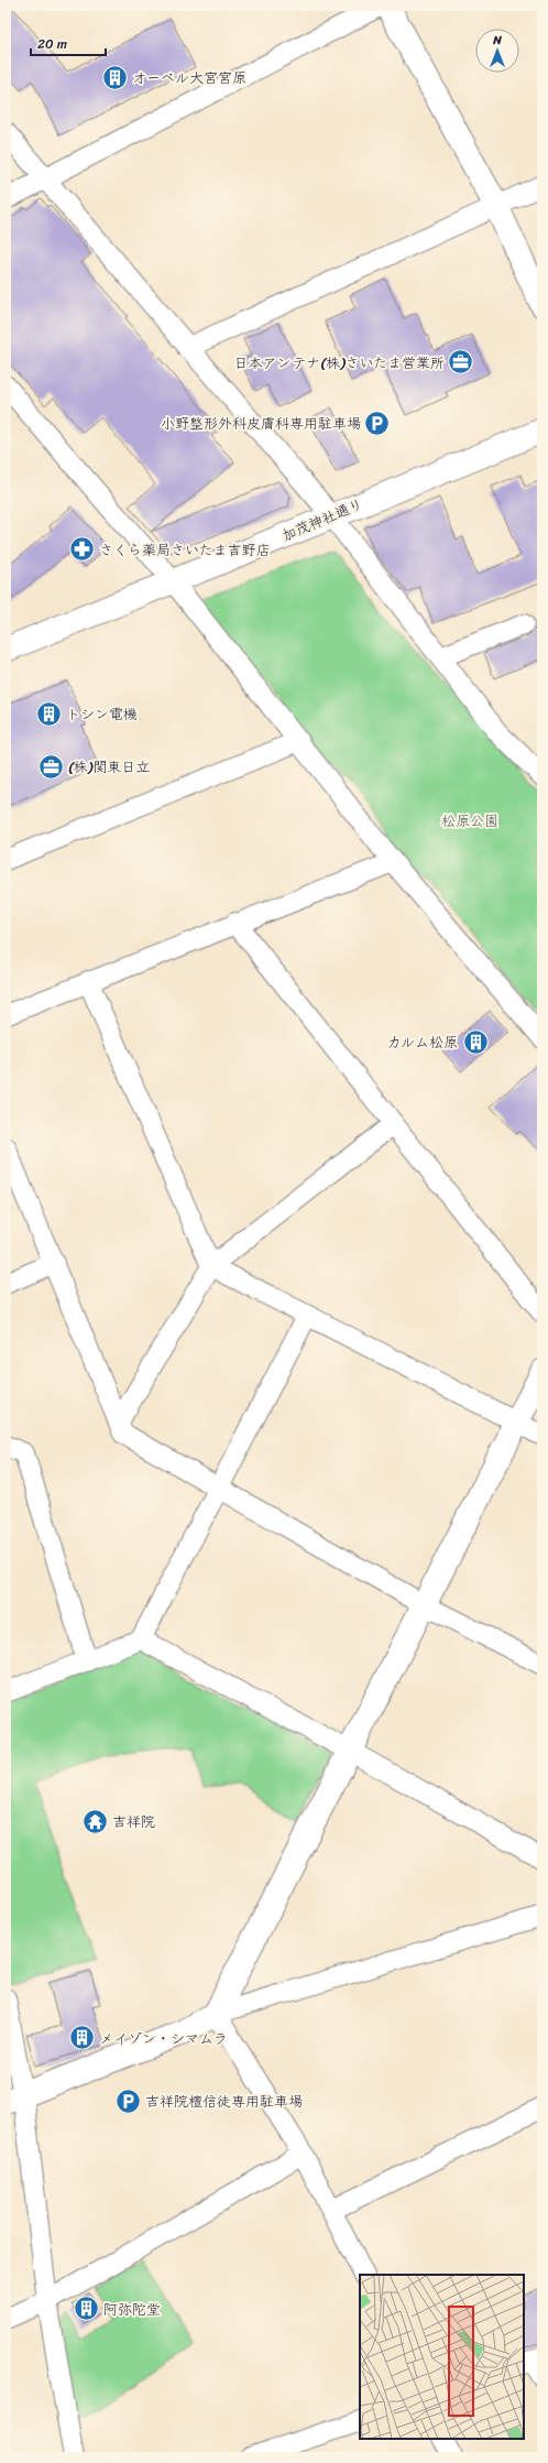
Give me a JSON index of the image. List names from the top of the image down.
{
  "streets": {
    "street": ["加茂神社通り"]
  },
  "parks": ["松原公園"],
  "places": {
    "building": [
      "オーベル大宮宮原",
      "トシン電機",
      "カルム松原",
      "メイゾン・シマムラ",
      "阿弥陀堂"
    ],
    "office": ["日本アンテナ(株)さいたま営業所", "(株)関東日立"],
    "parking": ["小野整形外科皮膚科専用駐車場", "吉祥院檀信徒専用駐車場"],
    "pharmacy": ["さくら薬局さいたま吉野店"],
    "temple": ["吉祥院"]
  },
  "scale_bar": "20 m",
  "north": "top"
}
